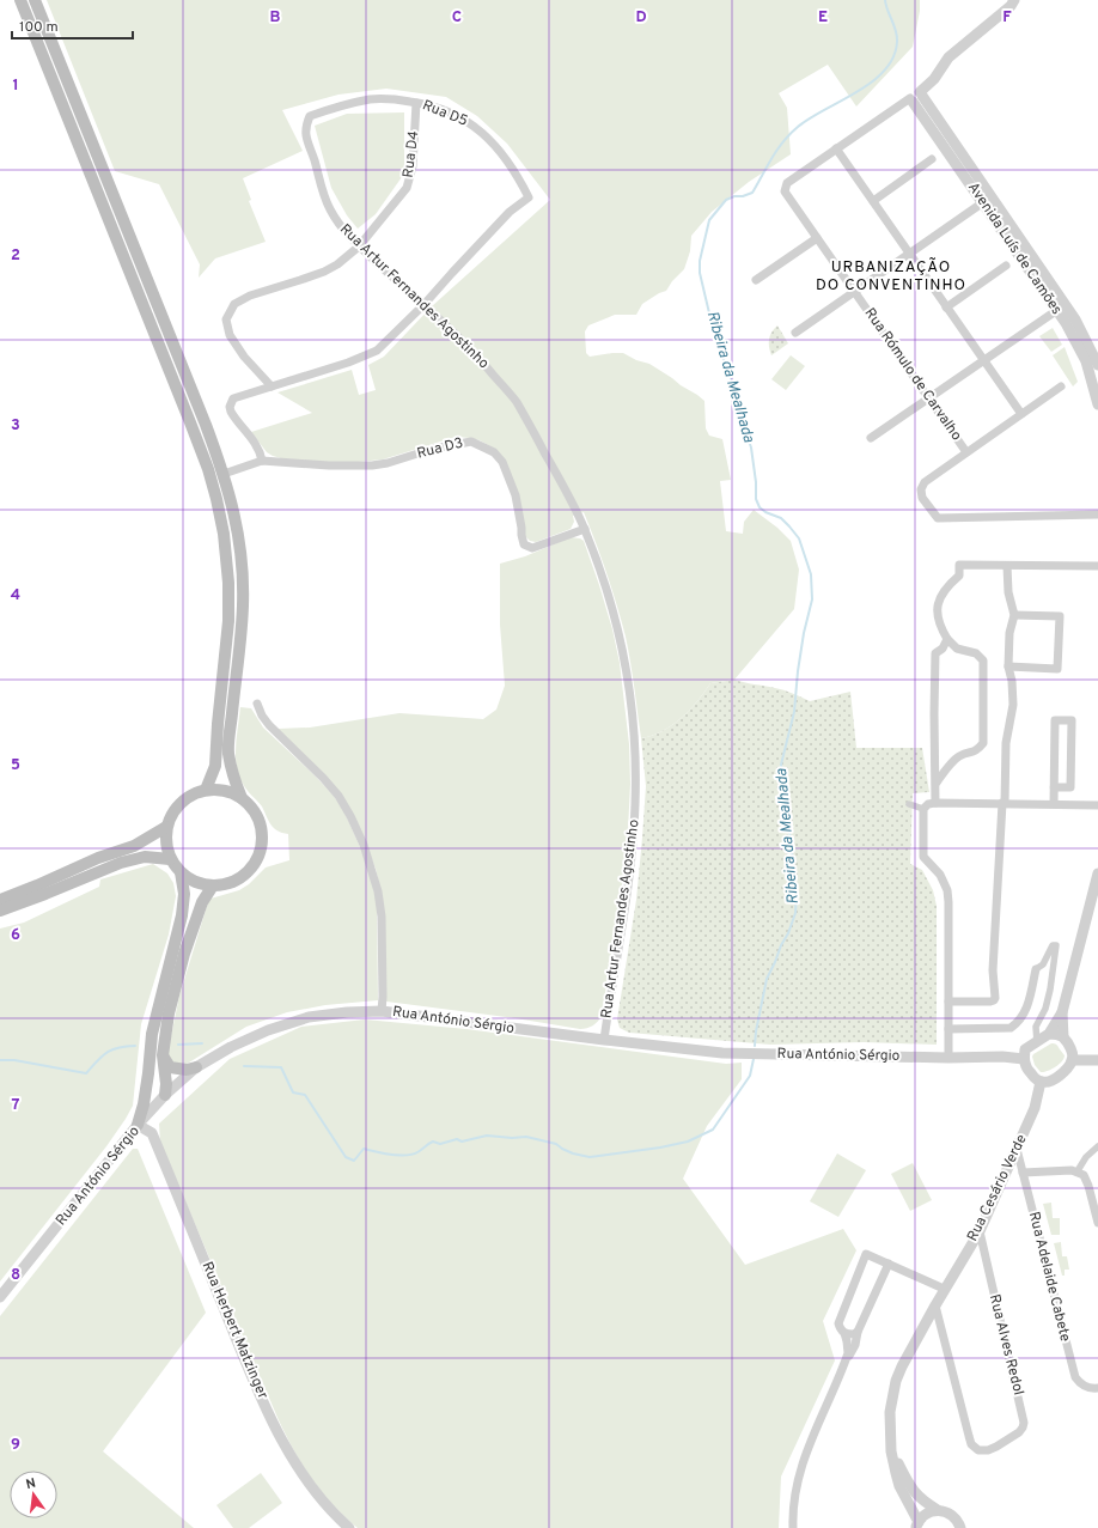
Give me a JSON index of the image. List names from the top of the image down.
{
  "streets": {
    "street": [
      "Rua D5",
      "Rua D4",
      "Avenida Luís de Camões",
      "Rua Artur Fernandes Agostinho",
      "Rua Rómulo de Carvalho",
      "Rua D3",
      "Rua António Sérgio",
      "Rua Cesário Verde",
      "Rua Adelaide Cabete",
      "Rua Herbert Matzinger",
      "Rua Alves Redol"
    ]
  },
  "crossings": [
    ["Rua D5", "Rua D4"],
    ["Rua D5", "Rua Artur Fernandes Agostinho"],
    ["Rua D4", "Rua Artur Fernandes Agostinho"],
    ["Avenida Luís de Camões", "Rua Rómulo de Carvalho"],
    ["Rua Artur Fernandes Agostinho", "Rua D3"],
    ["Rua Artur Fernandes Agostinho", "Rua António Sérgio"],
    ["Rua António Sérgio", "Rua Cesário Verde"],
    ["Rua António Sérgio", "Rua Herbert Matzinger"],
    ["Rua Cesário Verde", "Rua Adelaide Cabete"],
    ["Rua Cesário Verde", "Rua Alves Redol"]
  ],
  "districts": ["URBANIZAÇÃO DO CONVENTINHO"],
  "water": ["Ribeira da Mealhada"],
  "scale_bar": "100 m",
  "north": "top",
  "grid": {
    "columns": [
      "B",
      "C",
      "D",
      "E",
      "F"
    ],
    "rows": [
      "1",
      "2",
      "3",
      "4",
      "5",
      "6",
      "7",
      "8",
      "9"
    ]
  }
}
